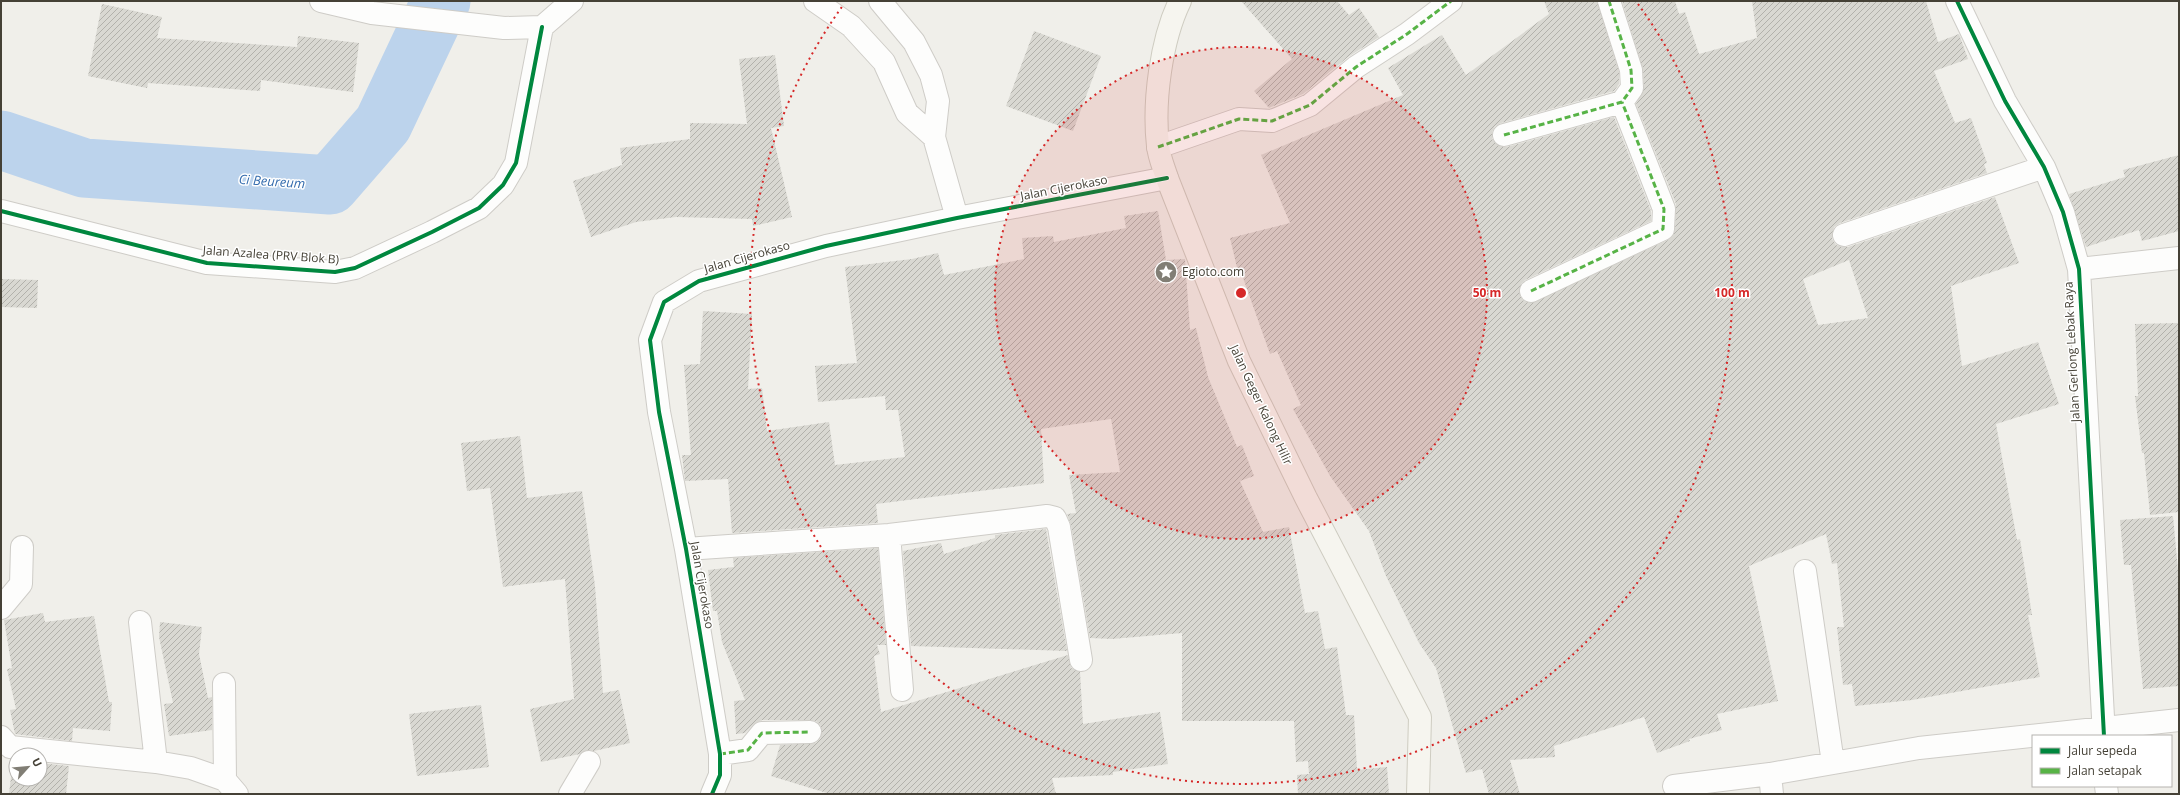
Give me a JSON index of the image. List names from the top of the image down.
{
  "streets": {
    "main road": ["Jalan Geger Kalong Hilir"],
    "street": ["Jalan Cijerokaso", "Jalan Azalea (PRV Blok B)", "Jalan Gerlong Lebak Raya"]
  },
  "crossings": [
    ["Jalan Cijerokaso", "Jalan Geger Kalong Hilir"]
  ],
  "water": ["Ci Beureum"],
  "places": {
    "place": ["Egioto.com"]
  },
  "legend": ["Jalur sepeda", "Jalan setapak"],
  "north": "top right",
  "rings": ["50 m", "100 m"]
}
